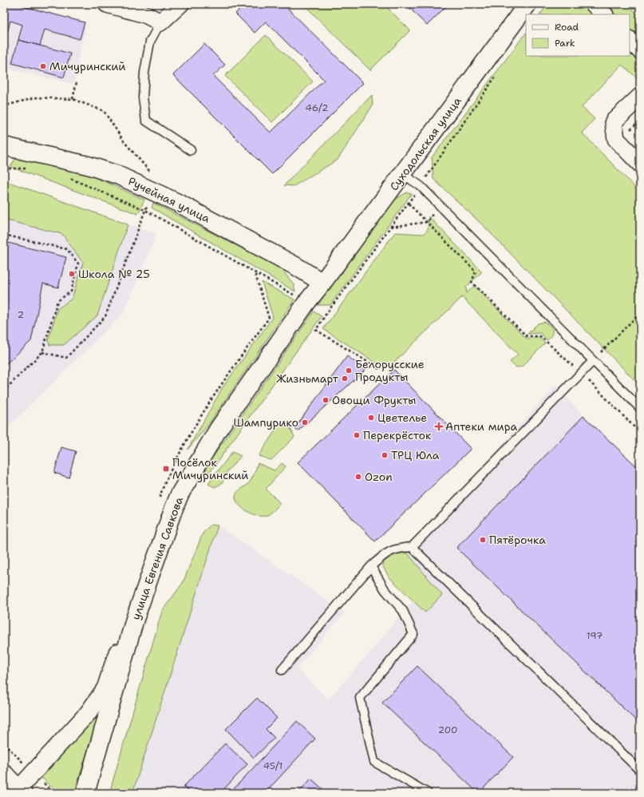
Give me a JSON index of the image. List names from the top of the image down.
{
  "streets": {
    "main road": ["Суходольская улица", "Ручейная улица", "улица Евгения Савкова"]
  },
  "crossings": [
    ["Суходольская улица", "Ручейная улица"],
    ["Суходольская улица", "улица Евгения Савкова"],
    ["Ручейная улица", "улица Евгения Савкова"]
  ],
  "places": {
    "other": [
      "Мичуринский",
      "Школа № 25",
      "Белорусские Продукты",
      "Жизньмарт",
      "Овощи Фрукты",
      "Цветелье",
      "Шампурико",
      "Перекрёсток",
      "ТРЦ Юла",
      "Ozon",
      "Пятёрочка"
    ],
    "health": ["Аптеки мира"],
    "transit": ["Посёлок Мичуринский"]
  },
  "house_numbers": [
    "46/2",
    "2",
    "197",
    "200",
    "45/1"
  ],
  "legend": ["Road", "Park"]
}
